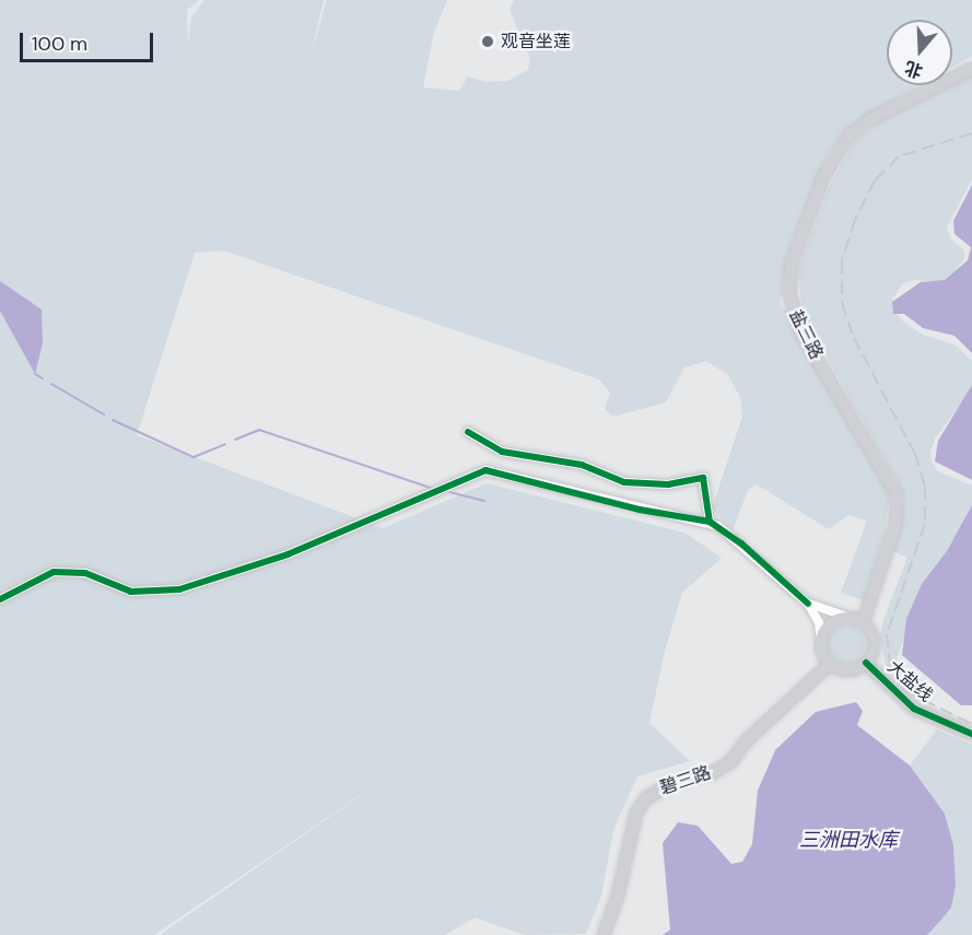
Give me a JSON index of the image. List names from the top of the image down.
{
  "streets": {
    "main road": ["盐三路", "大盐线", "碧三路"]
  },
  "crossings": [
    ["盐三路", "大盐线"],
    ["盐三路", "碧三路"],
    ["大盐线", "碧三路"]
  ],
  "water": ["三洲田水库"],
  "places": ["观音坐莲"],
  "scale_bar": "100 m",
  "north": "bottom"
}
